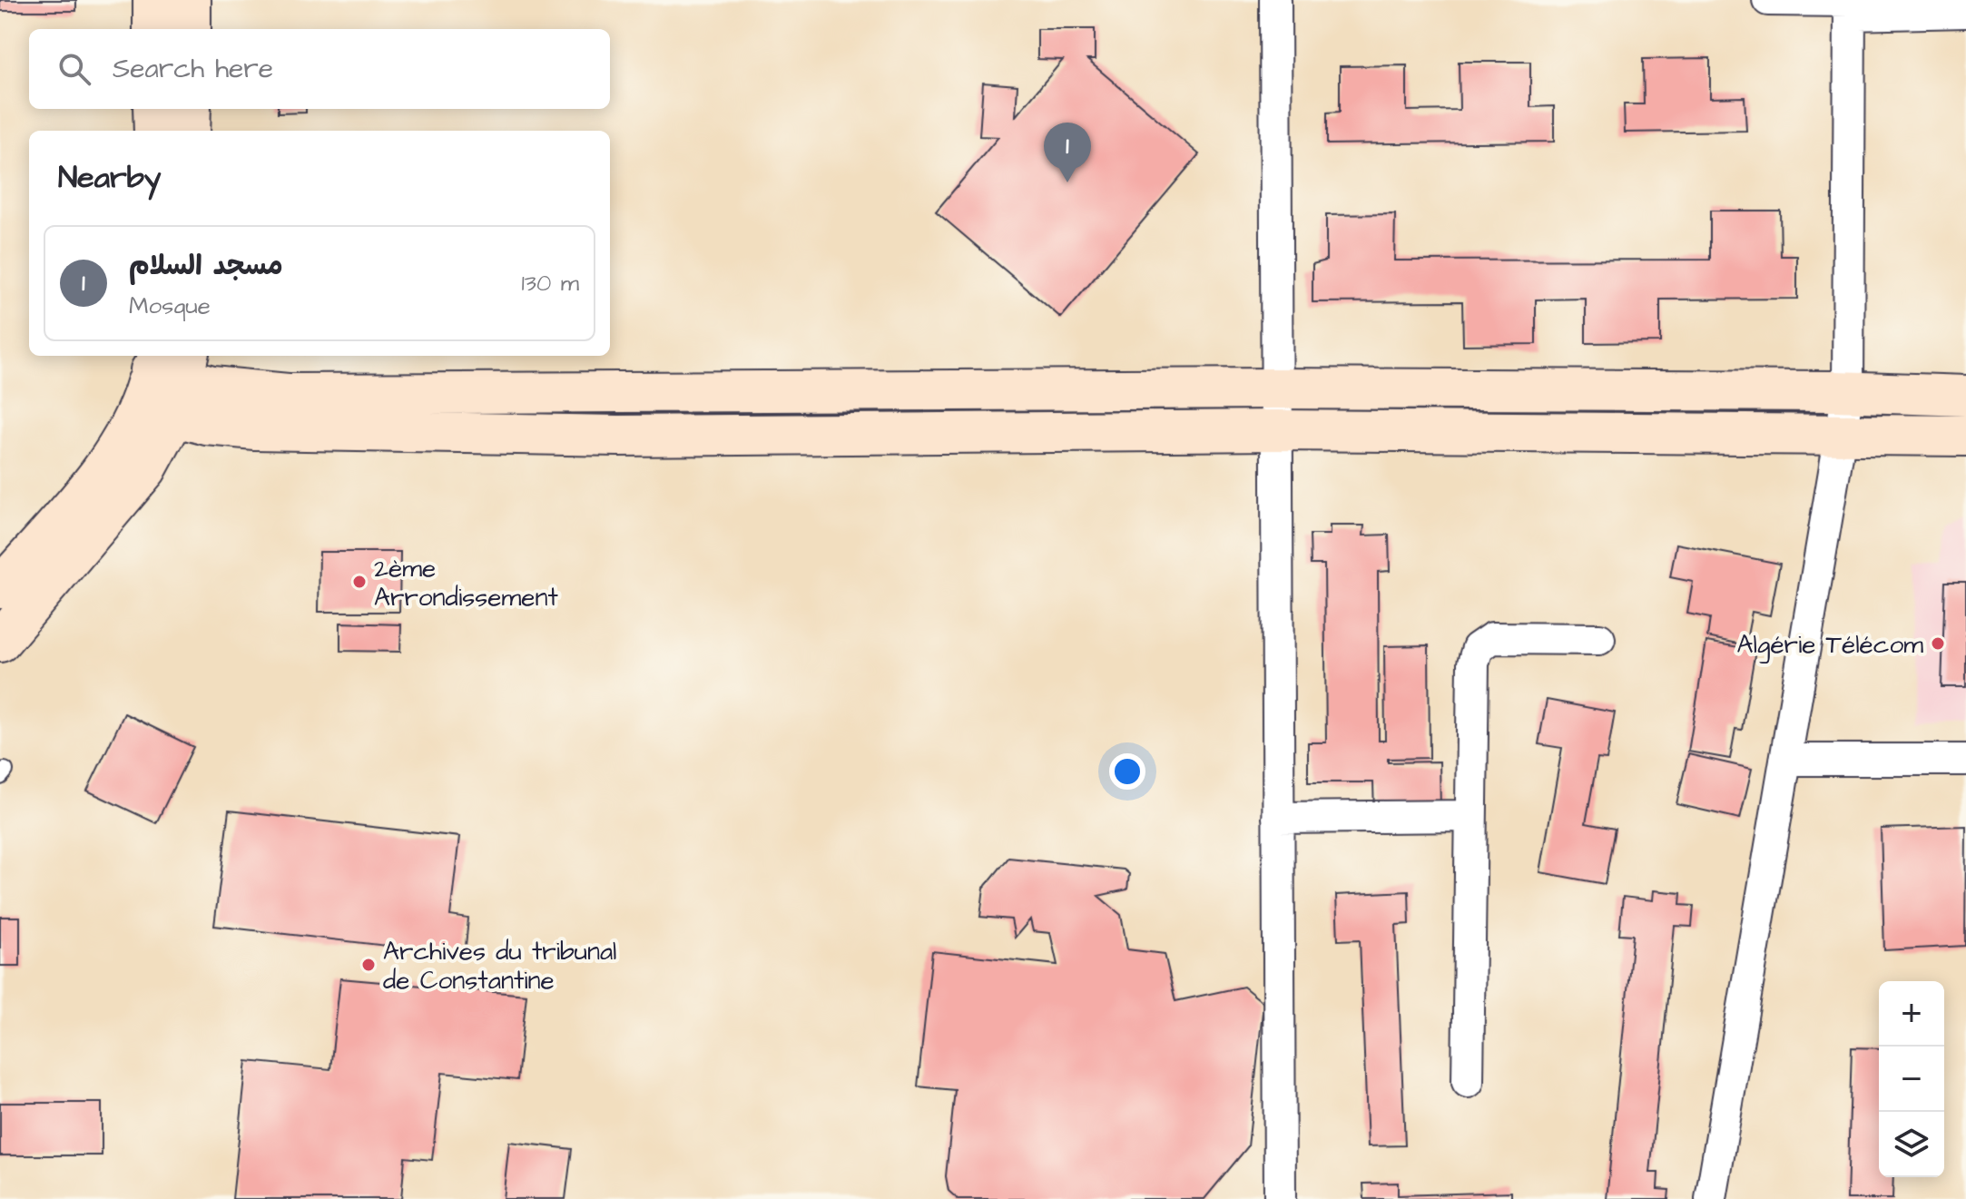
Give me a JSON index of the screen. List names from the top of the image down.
{
  "places": ["2ème Arrondissement", "Algérie Télécom", "Archives du tribunal de Constantine"],
  "page": {
    "search": "Search here",
    "pins": "1",
    "heading": "Nearby",
    "list": [
      {
        "mark": "1",
        "name": "مسجد السلام",
        "note": "Mosque",
        "value": "130 m"
      }
    ],
    "map_buttons": ["+", "−"]
  }
}
